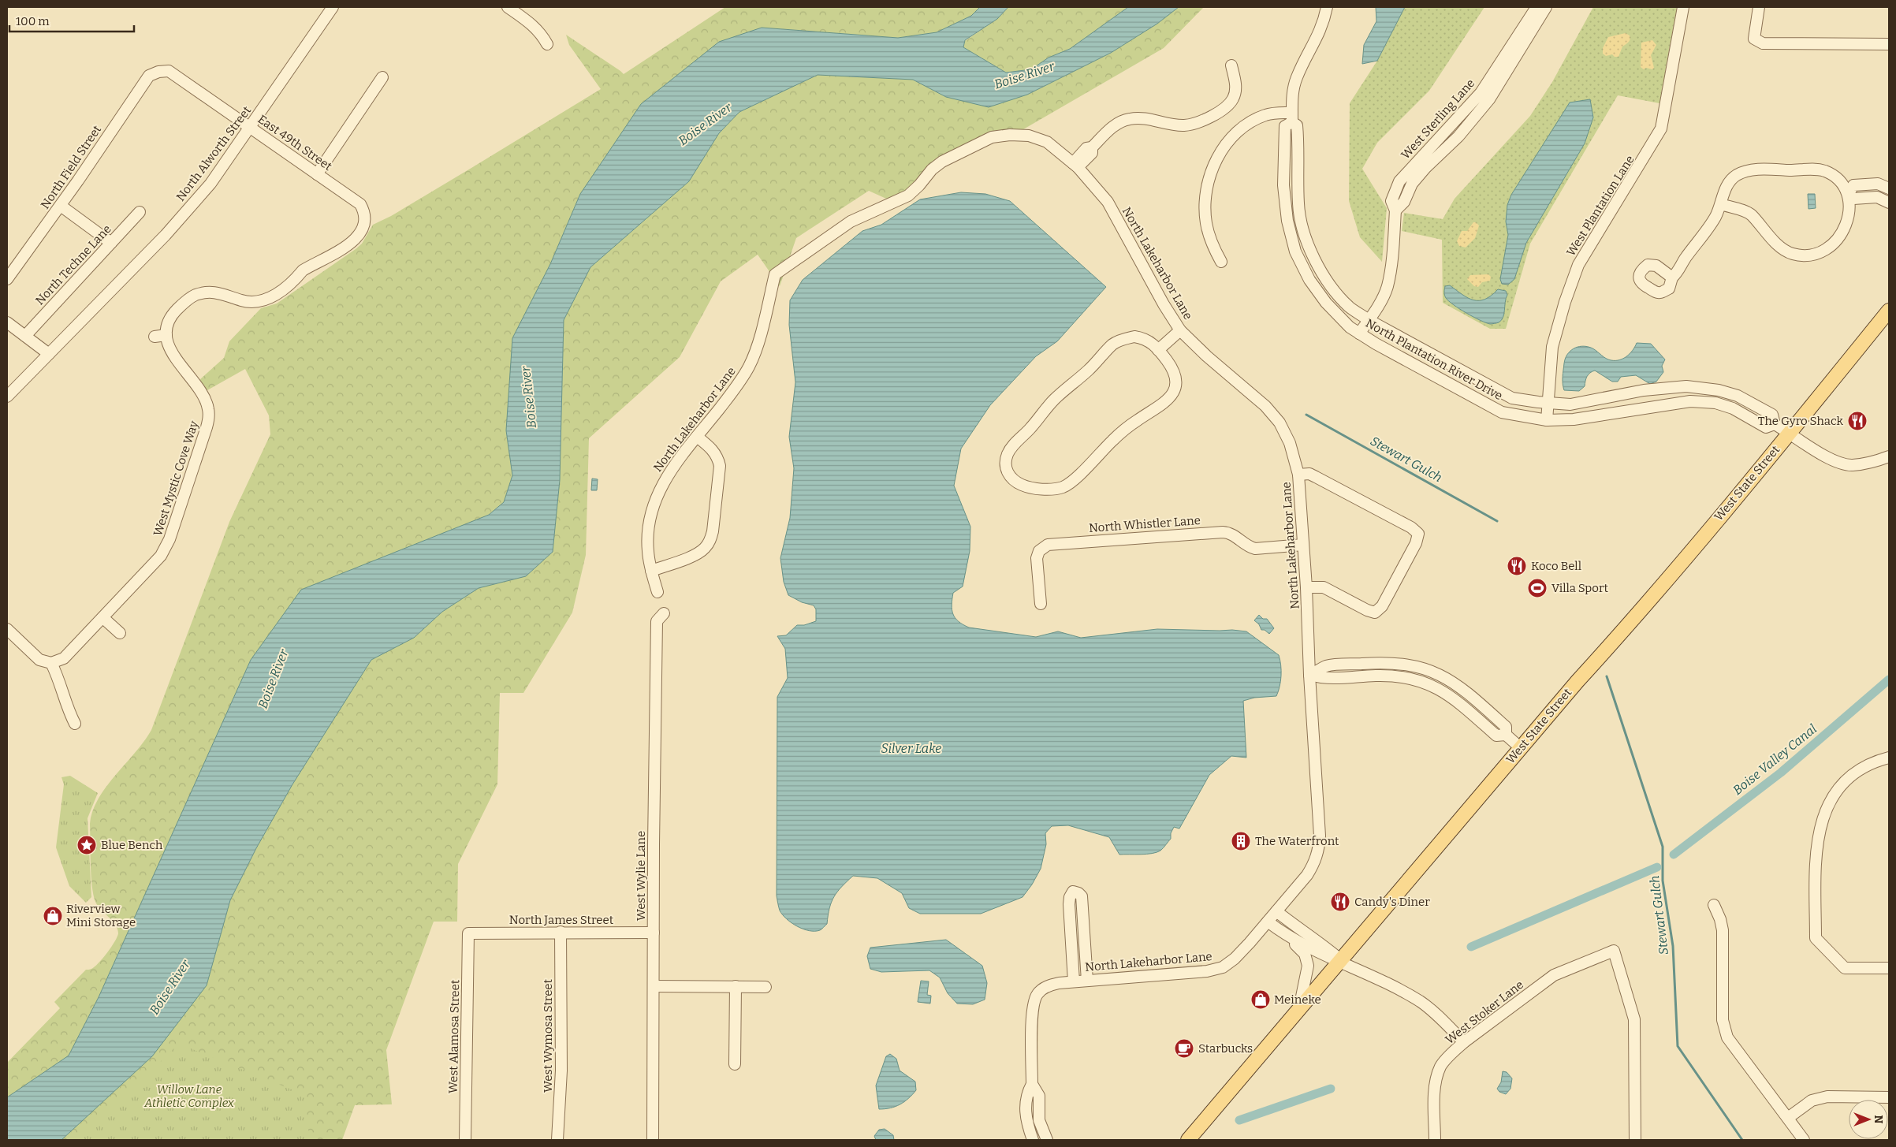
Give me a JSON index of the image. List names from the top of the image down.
{
  "streets": {
    "main road": ["West State Street"],
    "street": [
      "West Sterling Lane",
      "East 49th Street",
      "North Alworth Street",
      "North Field Street",
      "West Plantation Lane",
      "North Lakeharbor Lane",
      "North Techne Lane",
      "North Plantation River Drive",
      "West Mystic Cove Way",
      "North Whistler Lane",
      "West Wylie Lane",
      "North James Street",
      "West Stoker Lane",
      "West Wymosa Street",
      "West Alamosa Street"
    ]
  },
  "crossings": [
    ["West Sterling Lane", "North Plantation River Drive"],
    ["East 49th Street", "North Alworth Street"],
    ["East 49th Street", "North Field Street"],
    ["East 49th Street", "West Mystic Cove Way"],
    ["West Plantation Lane", "North Plantation River Drive"],
    ["North Lakeharbor Lane", "North Whistler Lane"],
    ["North Plantation River Drive", "West State Street"],
    ["West Wylie Lane", "North James Street"],
    ["North James Street", "West Wymosa Street"],
    ["North James Street", "West Alamosa Street"]
  ],
  "water": [
    "Boise River",
    "Stewart Gulch",
    "Silver Lake",
    "Boise Valley Canal"
  ],
  "parks": ["Willow Lane Athletic Complex"],
  "places": {
    "restaurant": ["The Gyro Shack", "Koco Bell", "Candy's Diner"],
    "sports": ["Villa Sport"],
    "building": ["The Waterfront"],
    "place": ["Blue Bench"],
    "shop": ["Riverview Mini Storage", "Meineke"],
    "cafe": ["Starbucks"]
  },
  "scale_bar": "100 m",
  "north": "right"
}
